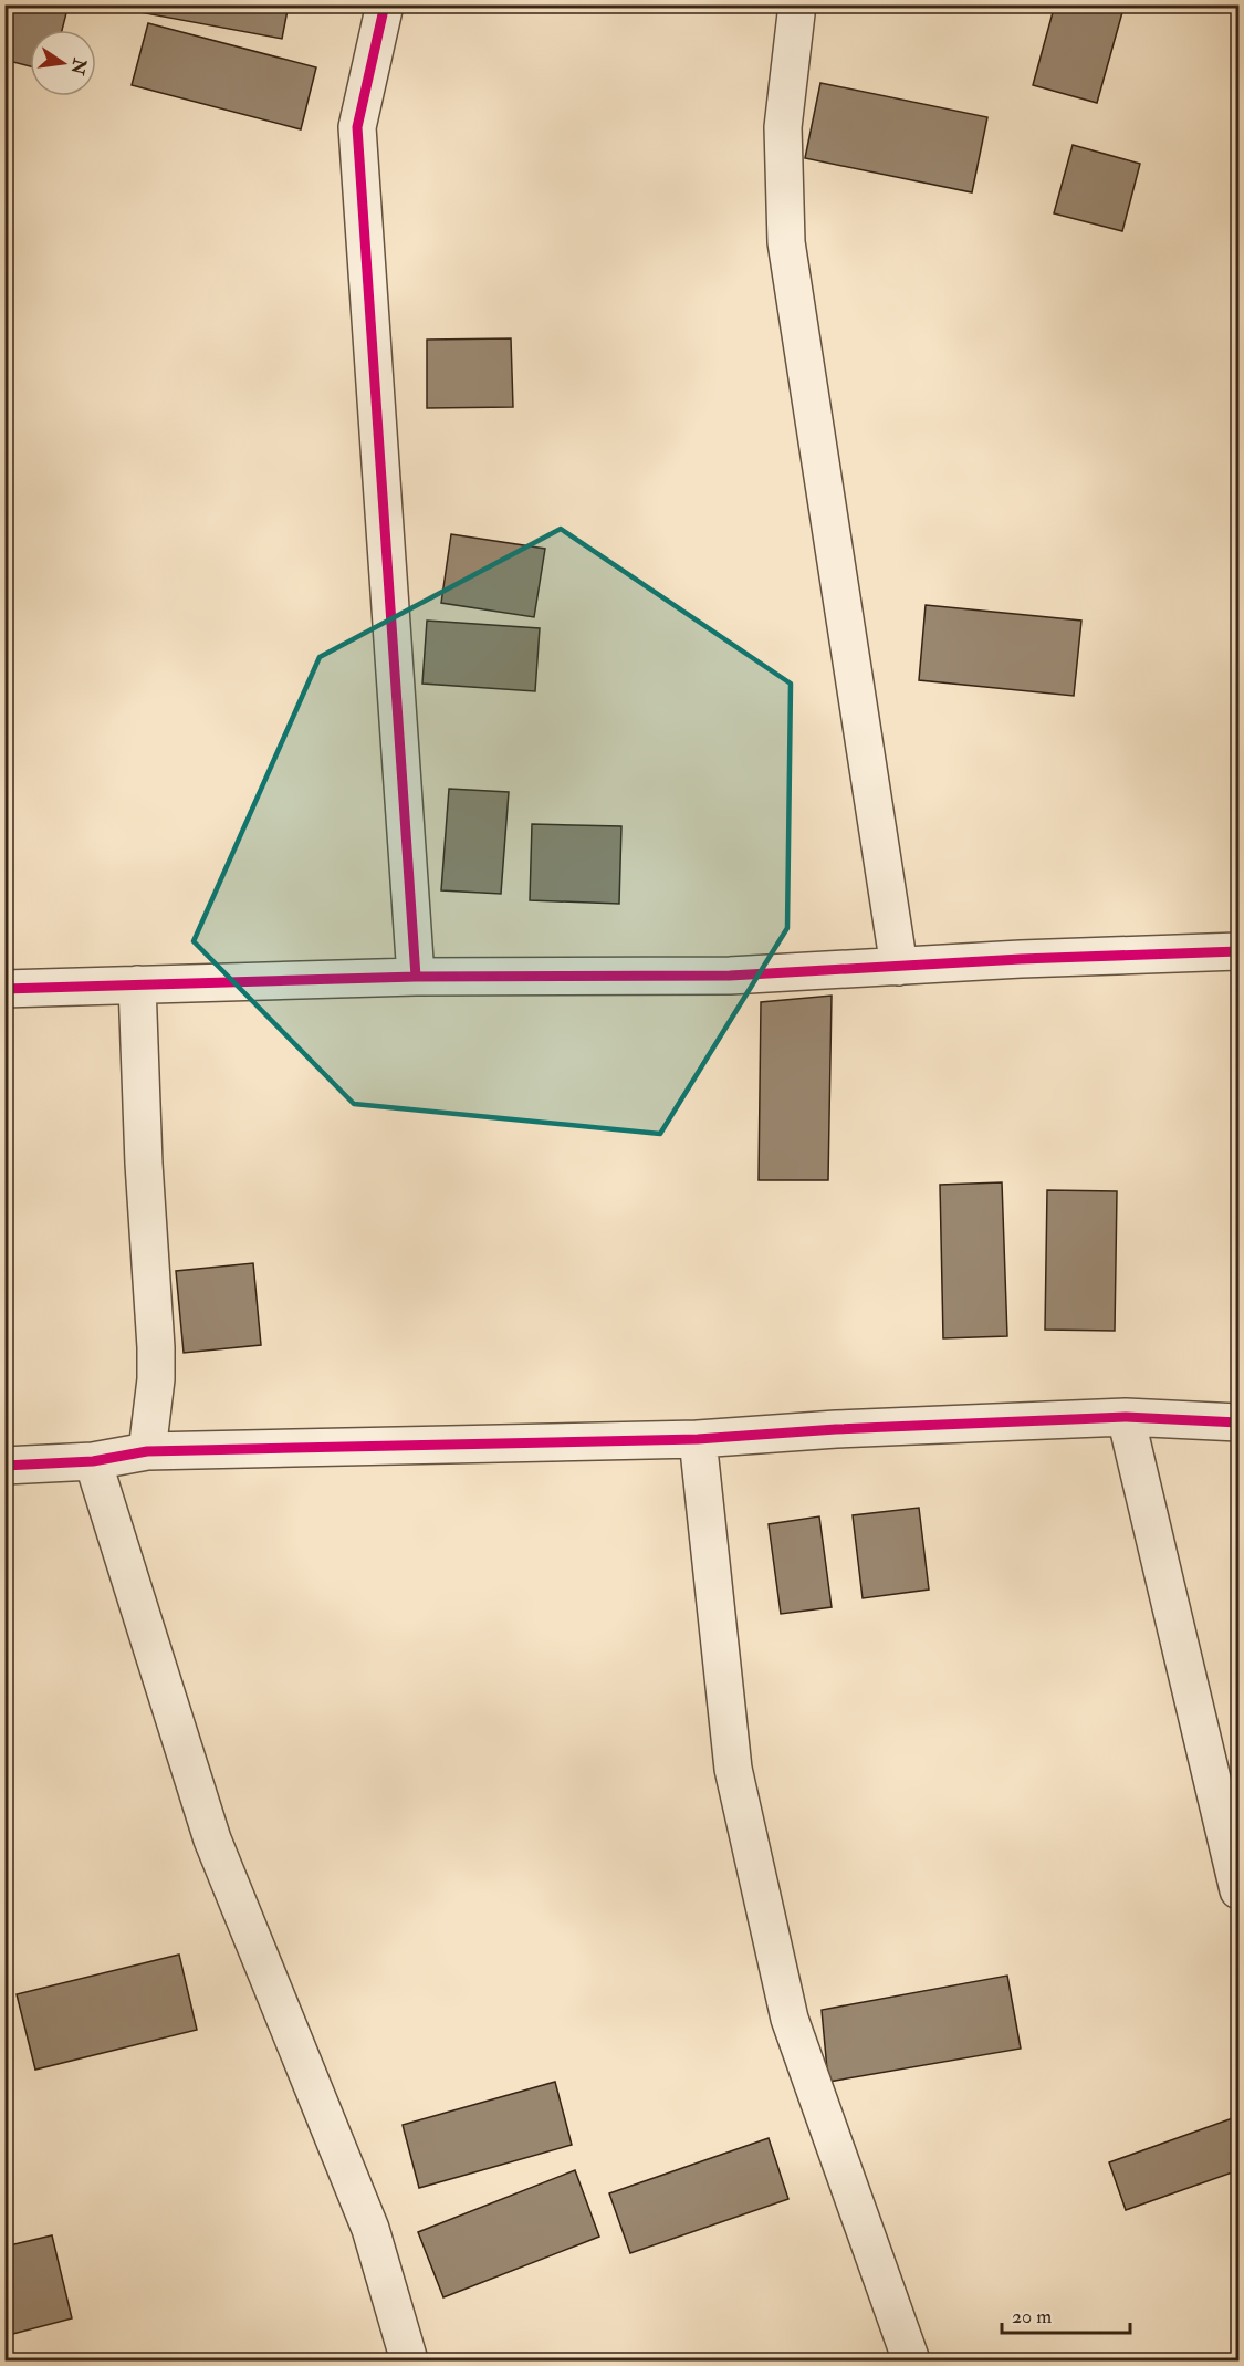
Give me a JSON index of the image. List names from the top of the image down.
{
  "scale_bar": "20 m",
  "north": "right"
}
